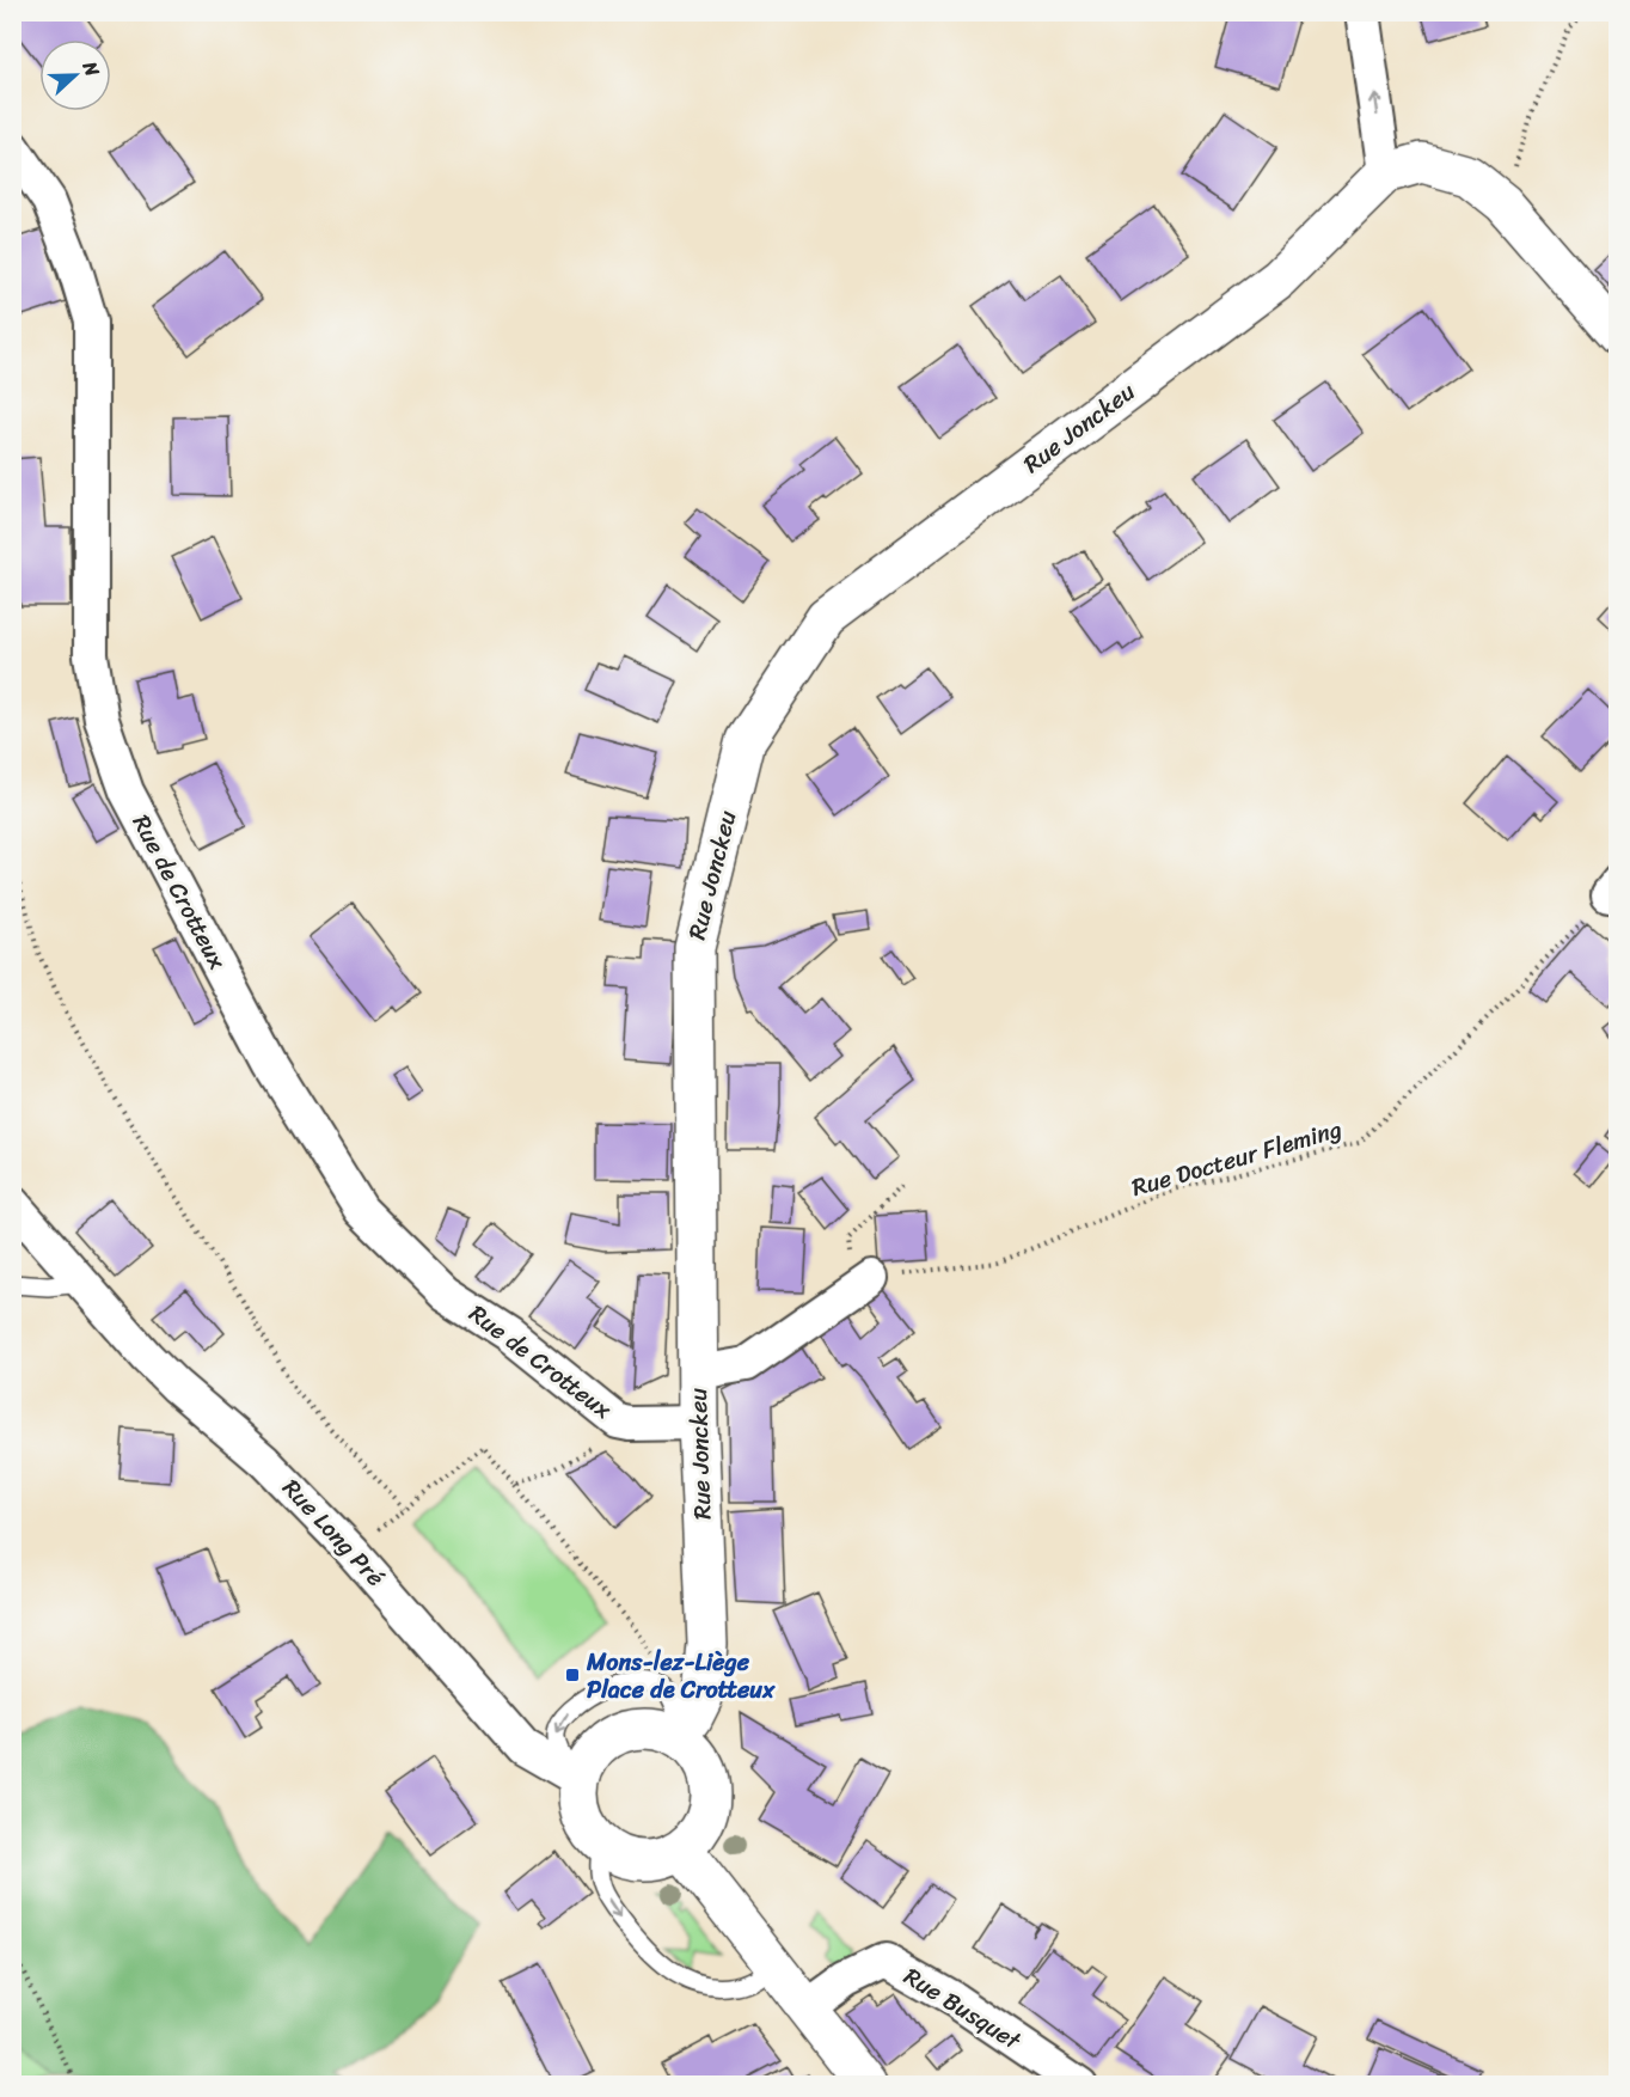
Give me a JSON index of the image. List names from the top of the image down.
{
  "streets": {
    "street": [
      "Rue Jonckeu",
      "Rue de Crotteux",
      "Rue Long Pré",
      "Rue Busquet"
    ],
    "path": ["Rue Docteur Fleming"]
  },
  "crossings": [
    ["Rue Jonckeu", "Rue de Crotteux"],
    ["Rue Jonckeu", "Rue Long Pré"]
  ],
  "places": {
    "transit": ["Mons-lez-Liège Place de Crotteux"]
  },
  "north": "right"
}
